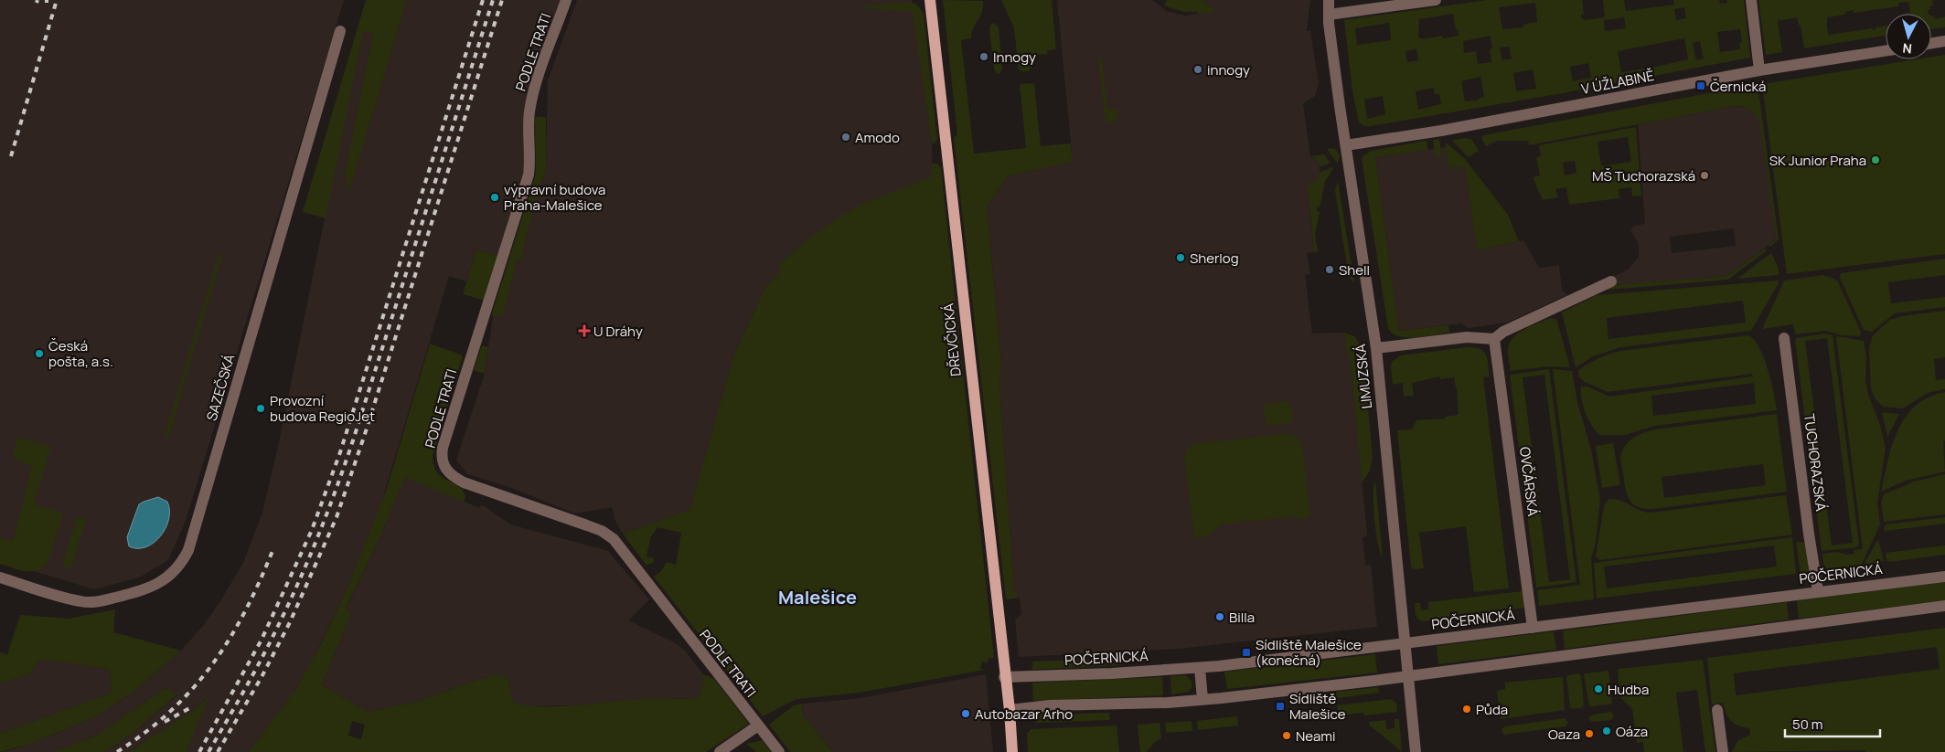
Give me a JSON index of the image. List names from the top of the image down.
{
  "streets": {
    "main road": ["DŘEVČICKÁ"],
    "street": [
      "PODLE TRATI",
      "V ÚŽLABINĚ",
      "LIMUZSKÁ",
      "SAZEČSKÁ",
      "TUCHORAZSKÁ",
      "OVČÁRSKÁ",
      "POČERNICKÁ"
    ]
  },
  "crossings": [
    ["V ÚŽLABINĚ", "LIMUZSKÁ"],
    ["DŘEVČICKÁ", "POČERNICKÁ"],
    ["LIMUZSKÁ", "POČERNICKÁ"],
    ["TUCHORAZSKÁ", "POČERNICKÁ"],
    ["OVČÁRSKÁ", "POČERNICKÁ"]
  ],
  "districts": ["Malešice"],
  "places": {
    "other": [
      "Innogy",
      "innogy",
      "Amodo",
      "SK Junior Praha",
      "MŠ Tuchorazská",
      "výpravní budova Praha-Malešice",
      "Sherlog",
      "Shell",
      "Česká pošta, a.s.",
      "Provozní budova RegioJet",
      "Billa",
      "Hudba",
      "Půda",
      "Autobazar Arho",
      "Oáza",
      "Oaza",
      "Neami"
    ],
    "transit": ["Černická", "Sídliště Malešice (konečná)", "Sídliště Malešice"],
    "health": ["U Dráhy"]
  },
  "scale_bar": "50 m",
  "north": "bottom"
}
